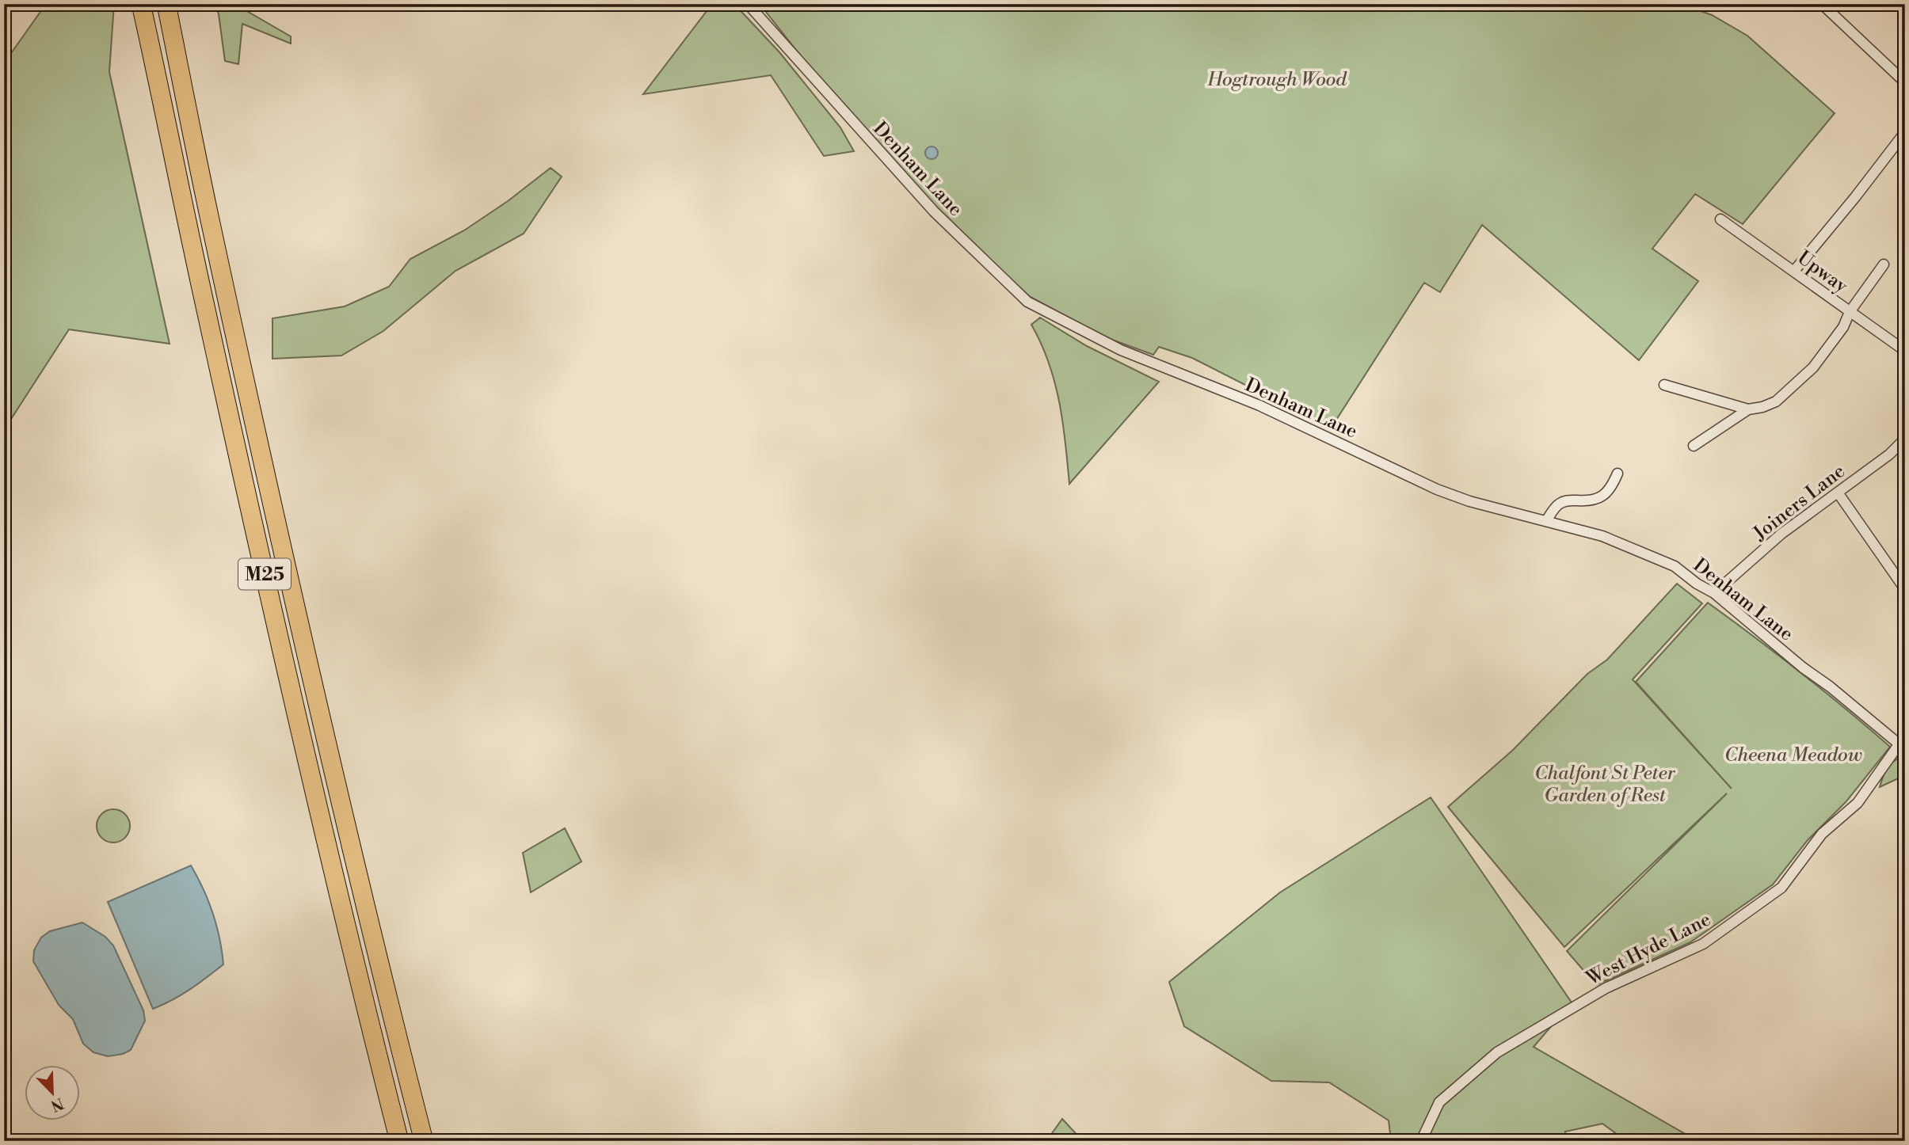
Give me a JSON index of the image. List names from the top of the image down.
{
  "streets": {
    "highway": ["M25"],
    "street": [
      "Denham Lane",
      "Upway",
      "Joiners Lane",
      "West Hyde Lane"
    ]
  },
  "crossings": [
    ["Denham Lane", "Joiners Lane"],
    ["Denham Lane", "West Hyde Lane"]
  ],
  "parks": ["Hogtrough Wood", "Cheena Meadow", "Chalfont St Peter Garden of Rest"],
  "north": "bottom right"
}
